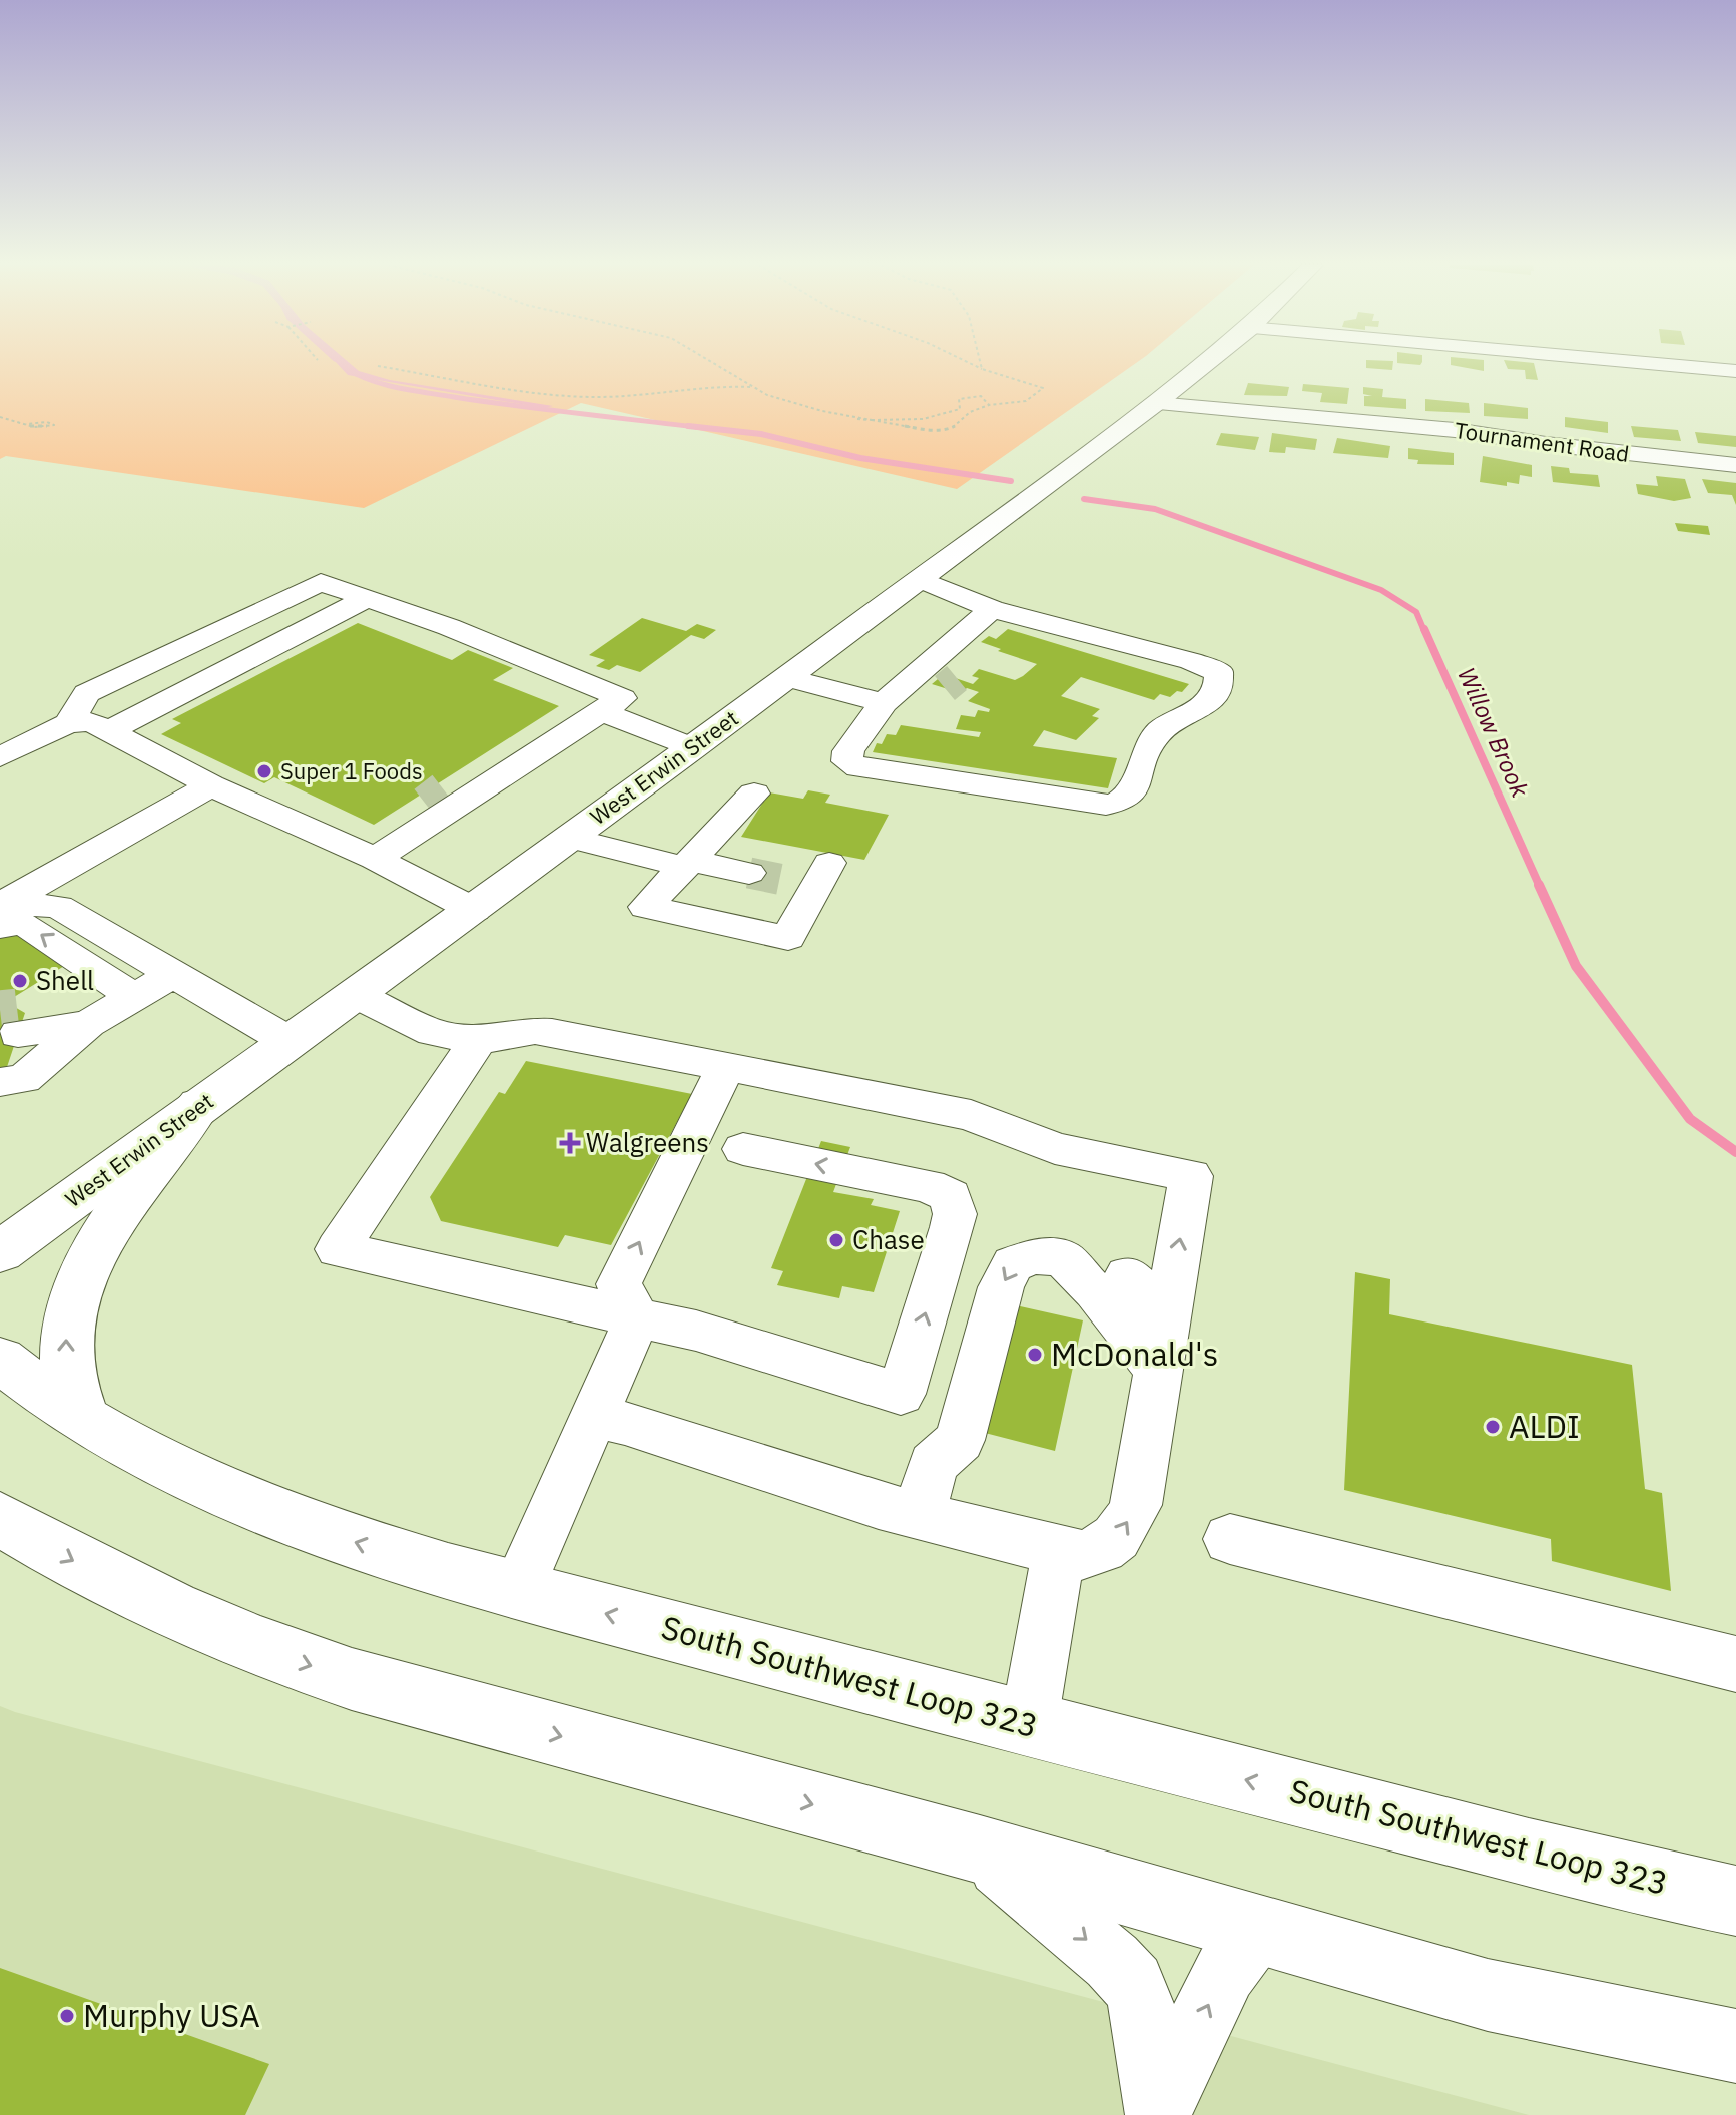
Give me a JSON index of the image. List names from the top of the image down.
{
  "streets": {
    "main road": ["West Erwin Street", "South Southwest Loop 323"],
    "street": ["Tournament Road"]
  },
  "crossings": [
    ["Tournament Road", "West Erwin Street"]
  ],
  "water": ["Willow Brook"],
  "places": {
    "other": [
      "Super 1 Foods",
      "Shell",
      "Chase",
      "McDonald's",
      "ALDI",
      "Murphy USA"
    ],
    "health": ["Walgreens"]
  }
}
